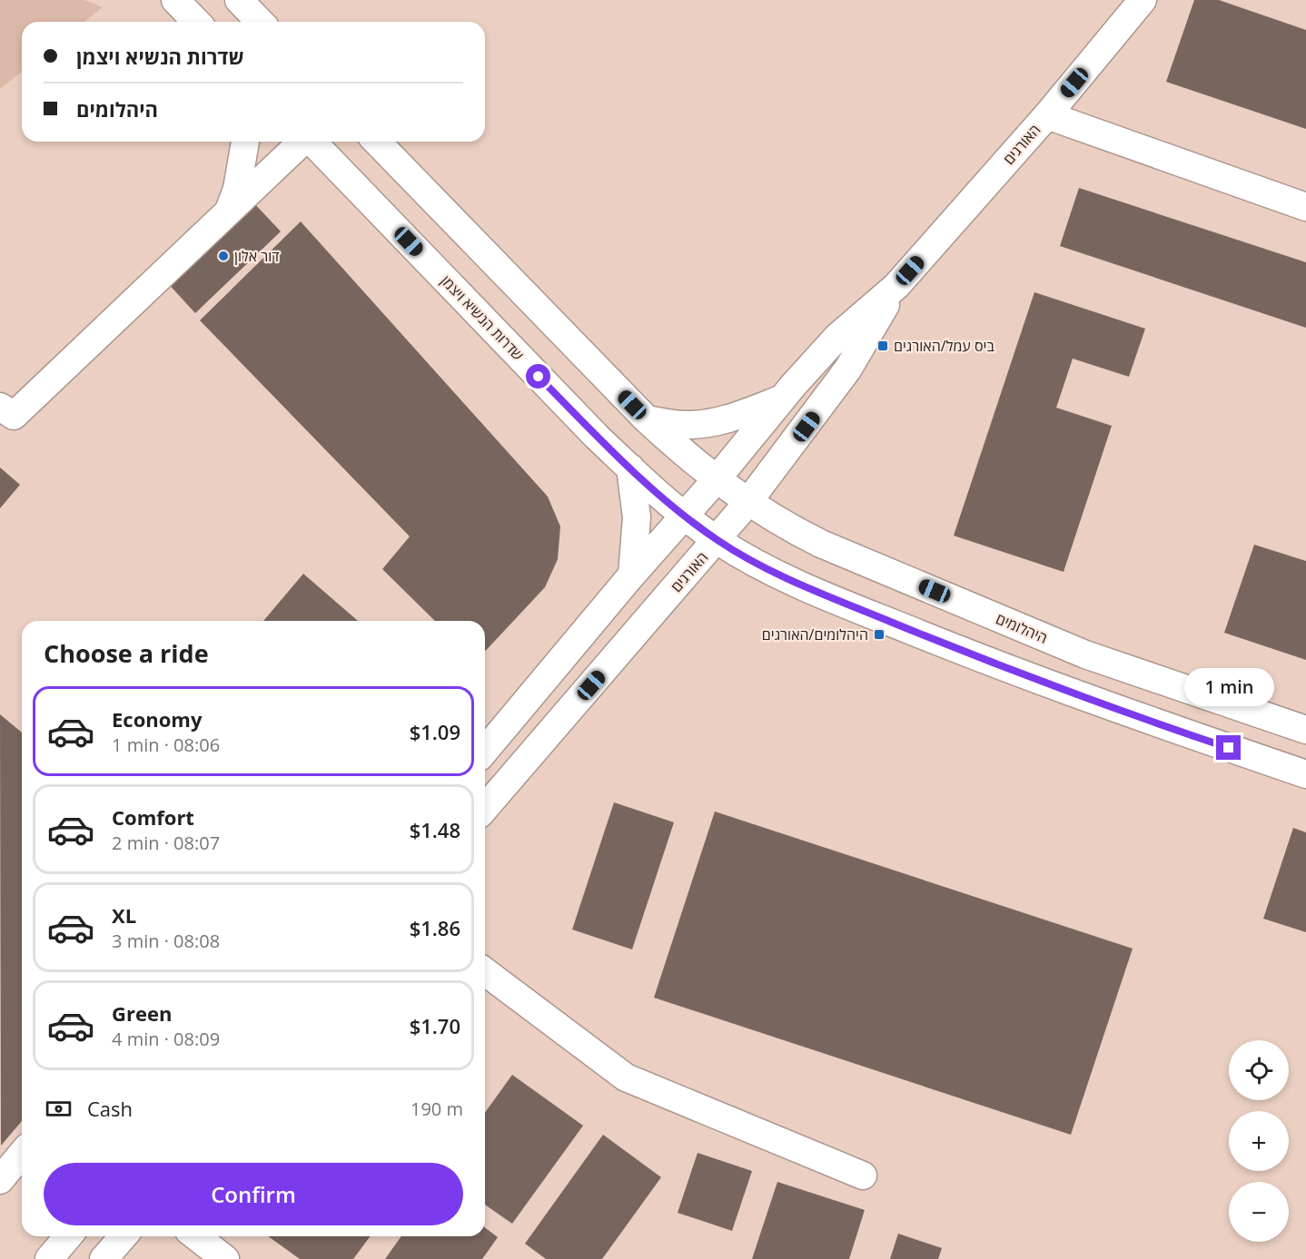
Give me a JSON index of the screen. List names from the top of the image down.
{
  "streets": {
    "street": ["האורגים", "שדרות הנשיא ויצמן", "היהלומים"]
  },
  "crossings": [
    ["האורגים", "שדרות הנשיא ויצמן"],
    ["האורגים", "היהלומים"]
  ],
  "places": {
    "other": ["דור אלון"],
    "transit": ["ביס עמל/האורגים", "היהלומים/האורגים"]
  },
  "page": {
    "banner": ["שדרות הנשיא ויצמן", "היהלומים"],
    "heading": "Choose a ride",
    "bubble": "1 min",
    "list": [
      {
        "name": "Economy",
        "note": "1 min · 08:06",
        "value": "$1.09"
      },
      {
        "name": "Comfort",
        "note": "2 min · 08:07",
        "value": "$1.48"
      },
      {
        "name": "XL",
        "note": "3 min · 08:08",
        "value": "$1.86"
      },
      {
        "name": "Green",
        "note": "4 min · 08:09",
        "value": "$1.70"
      }
    ],
    "map_buttons": ["+", "−"],
    "pay": ["Cash", "190 m"],
    "buttons": "Confirm"
  }
}
